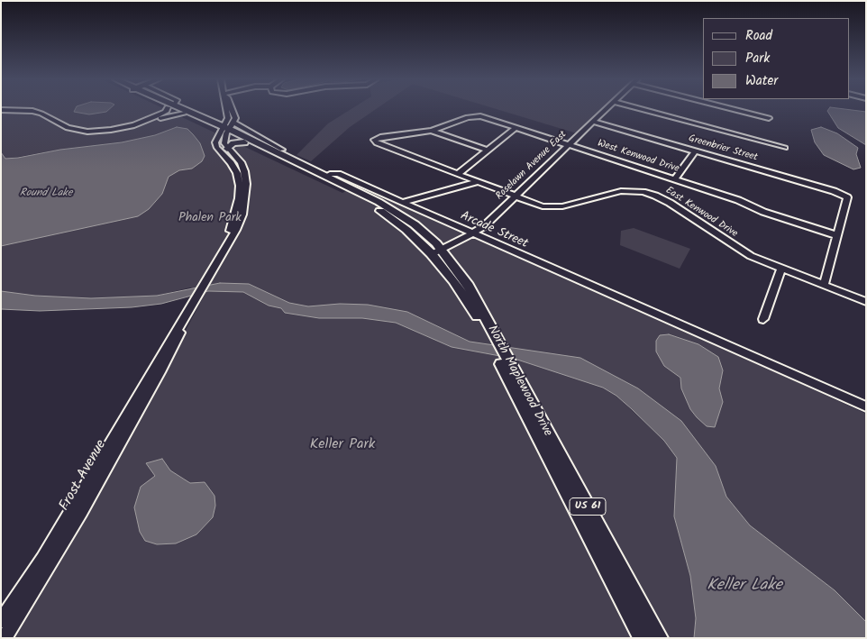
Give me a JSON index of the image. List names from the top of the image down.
{
  "streets": {
    "main road": ["Arcade Street", "North Maplewood Drive", "US 61"],
    "street": [
      "Greenbrier Street",
      "West Kenwood Drive",
      "Roselawn Avenue East",
      "East Kenwood Drive",
      "Frost Avenue"
    ]
  },
  "crossings": [
    ["Greenbrier Street", "West Kenwood Drive"],
    ["Greenbrier Street", "Roselawn Avenue East"],
    ["West Kenwood Drive", "Roselawn Avenue East"],
    ["West Kenwood Drive", "East Kenwood Drive"],
    ["Roselawn Avenue East", "East Kenwood Drive"],
    ["Roselawn Avenue East", "Arcade Street"],
    ["Roselawn Avenue East", "North Maplewood Drive"],
    ["Arcade Street", "North Maplewood Drive"],
    ["Arcade Street", "Frost Avenue"]
  ],
  "water": ["Round Lake", "Keller Lake"],
  "parks": ["Phalen Park", "Keller Park"],
  "legend": ["Road", "Park", "Water"]
}
